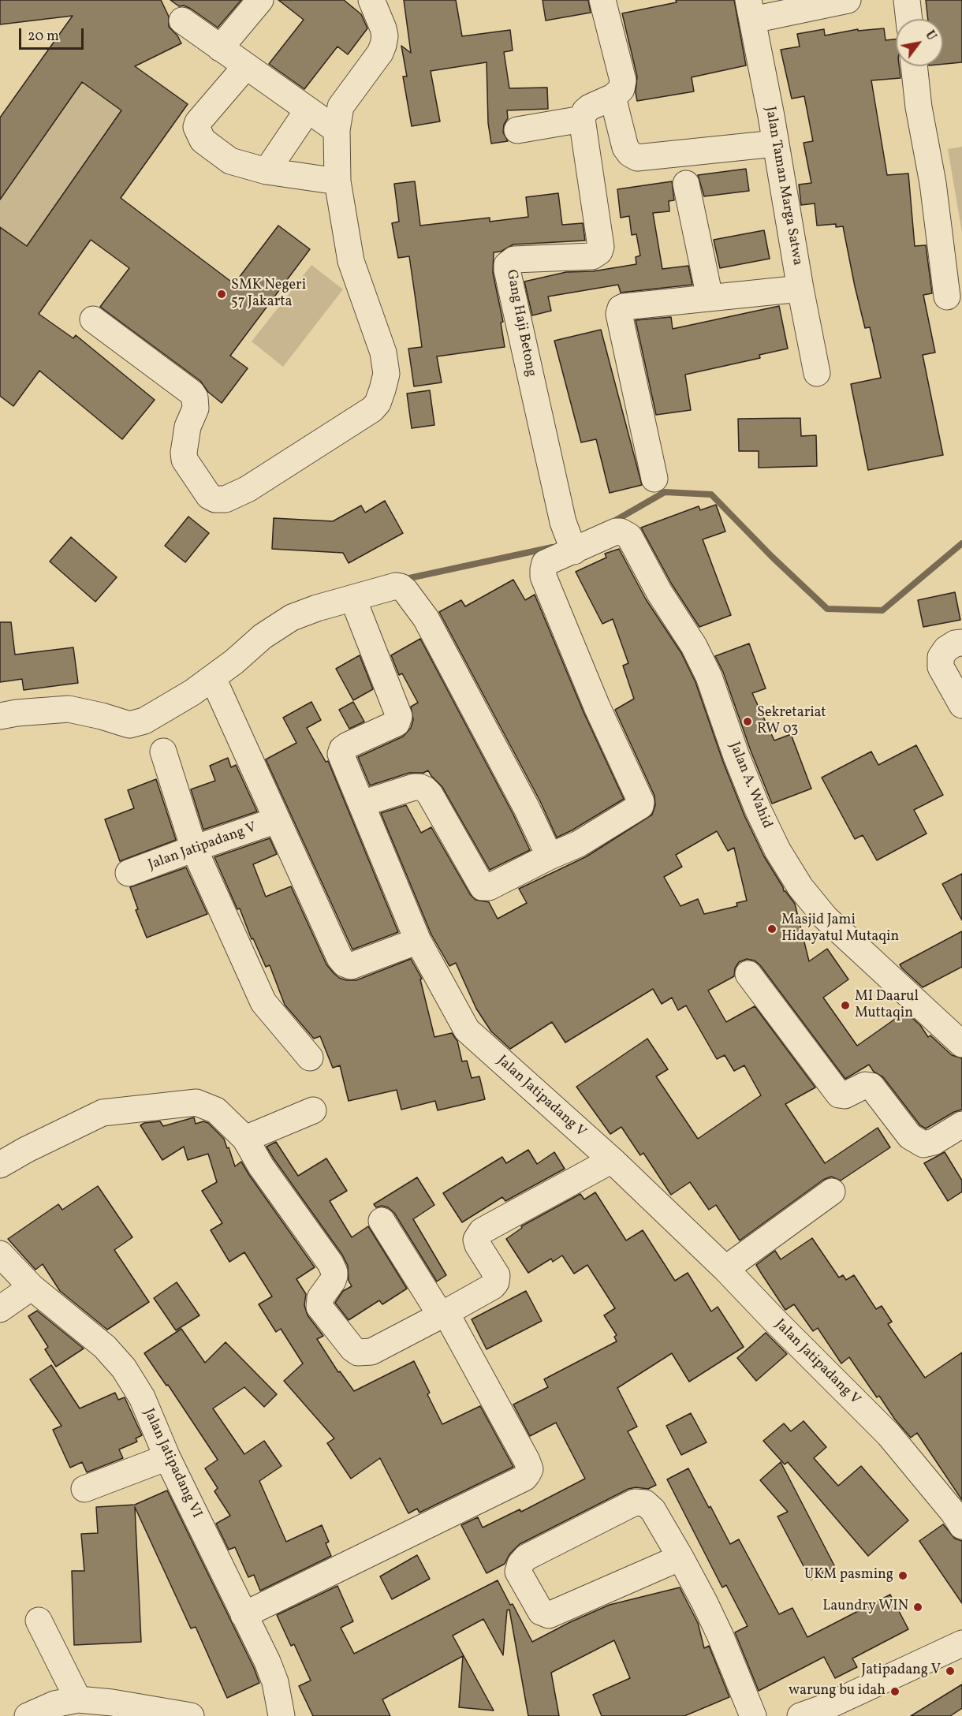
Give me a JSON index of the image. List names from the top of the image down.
{
  "streets": {
    "street": [
      "Jalan Taman Marga Satwa",
      "Gang Haji Betong",
      "Jalan A. Wahid",
      "Jalan Jatipadang V",
      "Jalan Jatipadang VI"
    ]
  },
  "crossings": [
    ["Gang Haji Betong", "Jalan A. Wahid"]
  ],
  "places": [
    "SMK Negeri 57 Jakarta",
    "Sekretariat RW 03",
    "Masjid Jami Hidayatul Mutaqin",
    "MI Daarul Muttaqin",
    "UKM pasming",
    "Laundry WIN",
    "Jatipadang V",
    "warung bu idah"
  ],
  "scale_bar": "20 m",
  "north": "top right"
}
